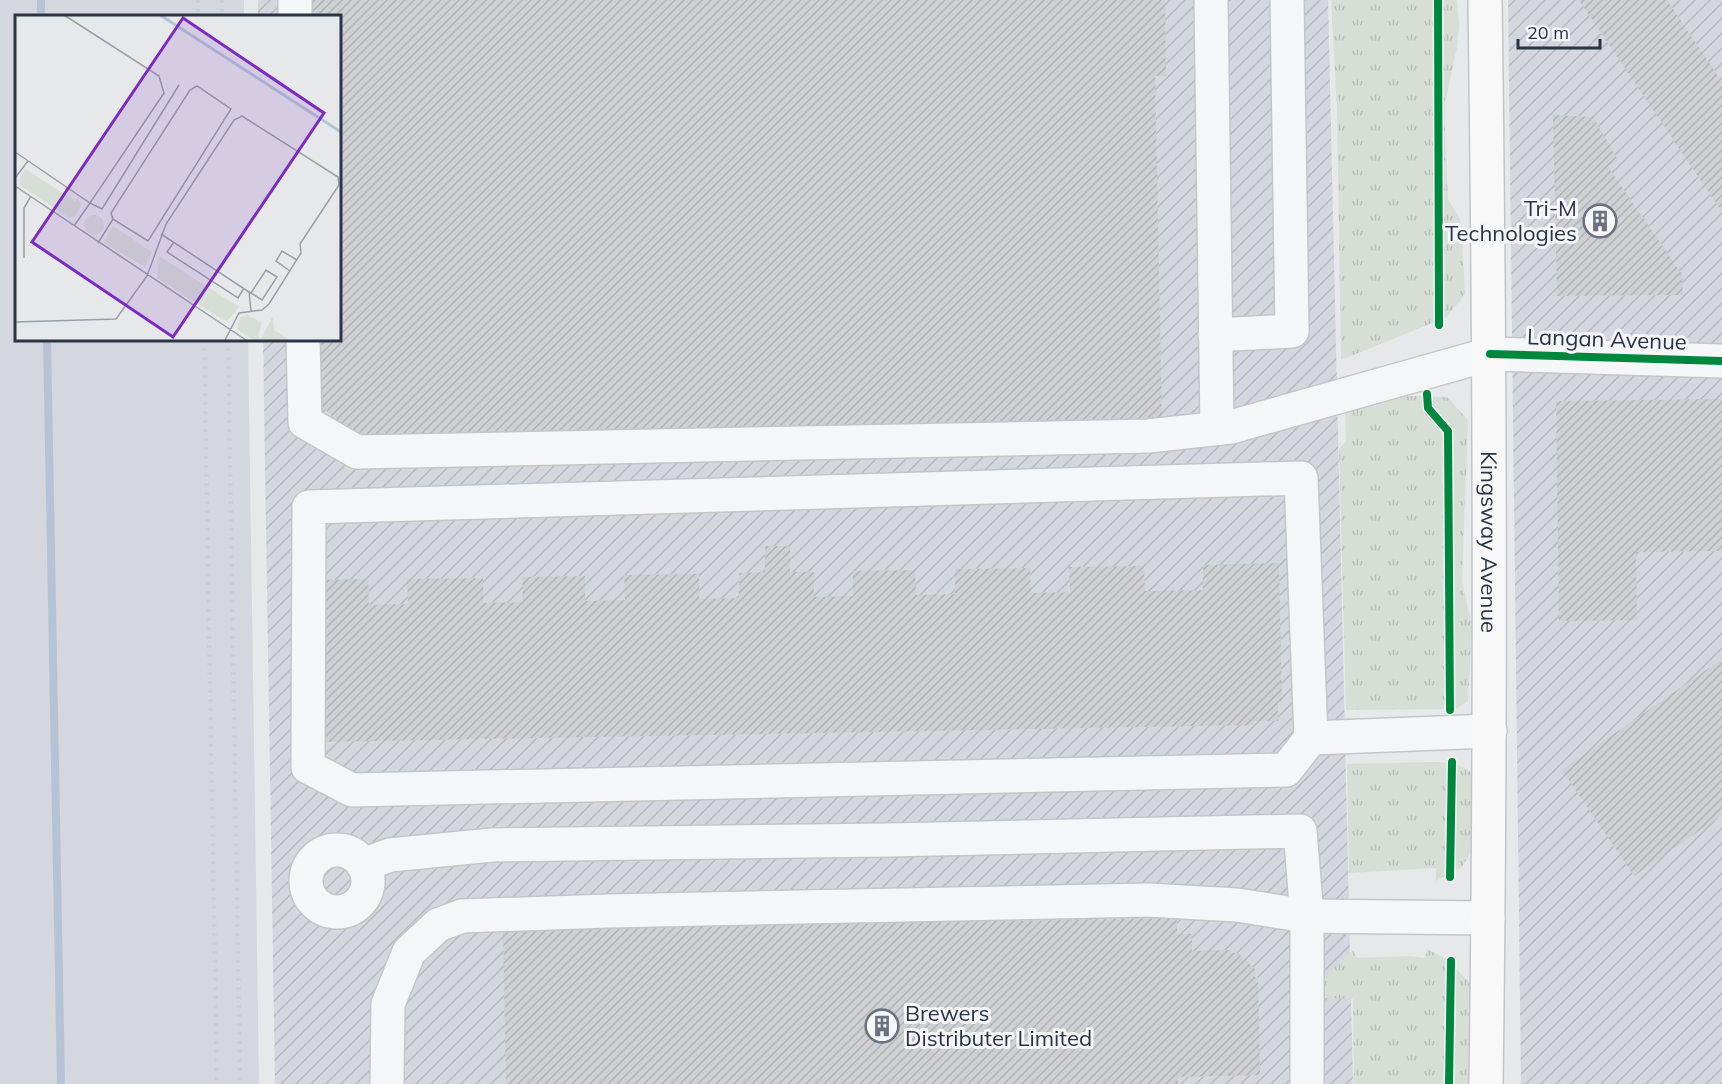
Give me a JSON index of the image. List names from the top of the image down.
{
  "streets": {
    "main road": ["Kingsway Avenue"],
    "street": ["Langan Avenue"]
  },
  "crossings": [
    ["Langan Avenue", "Kingsway Avenue"]
  ],
  "places": {
    "building": ["Tri-M Technologies", "Brewers Distributer Limited"]
  },
  "scale_bar": "20 m"
}
